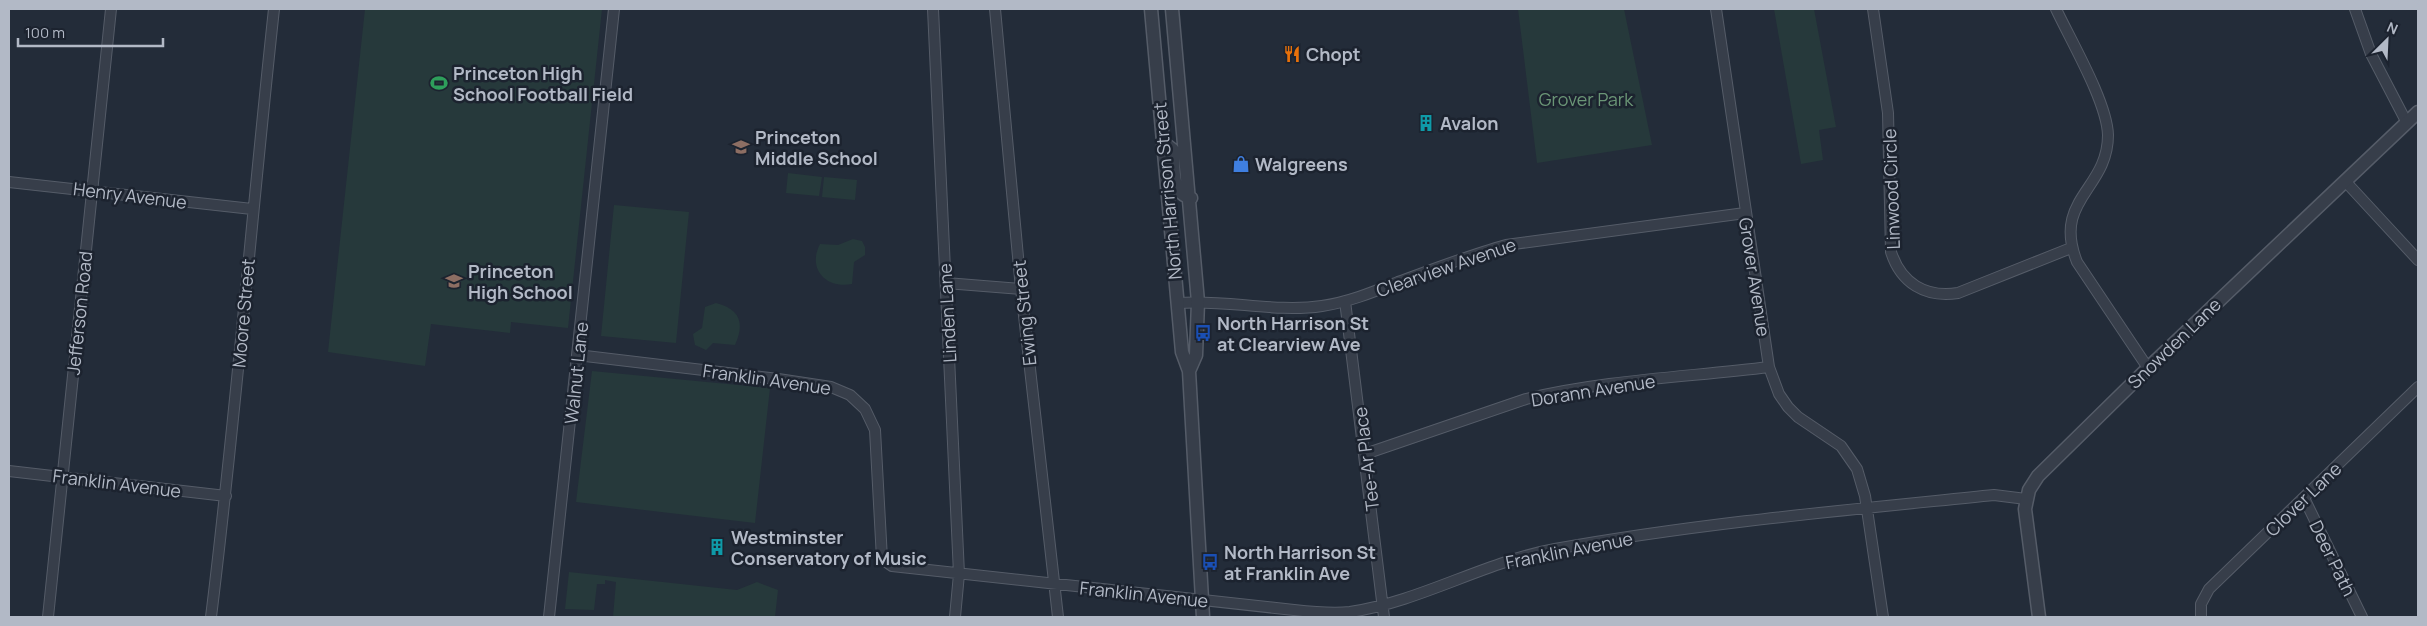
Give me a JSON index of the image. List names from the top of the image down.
{
  "streets": {
    "street": [
      "Linwood Circle",
      "North Harrison Street",
      "Henry Avenue",
      "Clearview Avenue",
      "Grover Avenue",
      "Jefferson Road",
      "Moore Street",
      "Linden Lane",
      "Ewing Street",
      "Snowden Lane",
      "Walnut Lane",
      "Franklin Avenue",
      "Dorann Avenue",
      "Tee-Ar Place",
      "Clover Lane",
      "Deer Path"
    ]
  },
  "crossings": [
    ["North Harrison Street", "Clearview Avenue"],
    ["North Harrison Street", "Franklin Avenue"],
    ["Henry Avenue", "Jefferson Road"],
    ["Henry Avenue", "Moore Street"],
    ["Clearview Avenue", "Grover Avenue"],
    ["Clearview Avenue", "Tee-Ar Place"],
    ["Grover Avenue", "Franklin Avenue"],
    ["Grover Avenue", "Dorann Avenue"],
    ["Jefferson Road", "Franklin Avenue"],
    ["Moore Street", "Franklin Avenue"],
    ["Linden Lane", "Franklin Avenue"],
    ["Ewing Street", "Franklin Avenue"],
    ["Snowden Lane", "Franklin Avenue"],
    ["Walnut Lane", "Franklin Avenue"],
    ["Franklin Avenue", "Tee-Ar Place"],
    ["Dorann Avenue", "Tee-Ar Place"],
    ["Clover Lane", "Deer Path"]
  ],
  "parks": ["Grover Park"],
  "places": {
    "restaurant": ["Chopt"],
    "sports": ["Princeton High School Football Field"],
    "building": ["Avalon", "Westminster Conservatory of Music"],
    "school or university": ["Princeton Middle School", "Princeton High School"],
    "shop": ["Walgreens"],
    "bus stop": ["North Harrison St at Clearview Ave", "North Harrison St at Franklin Ave"]
  },
  "scale_bar": "100 m",
  "north": "top right"
}
